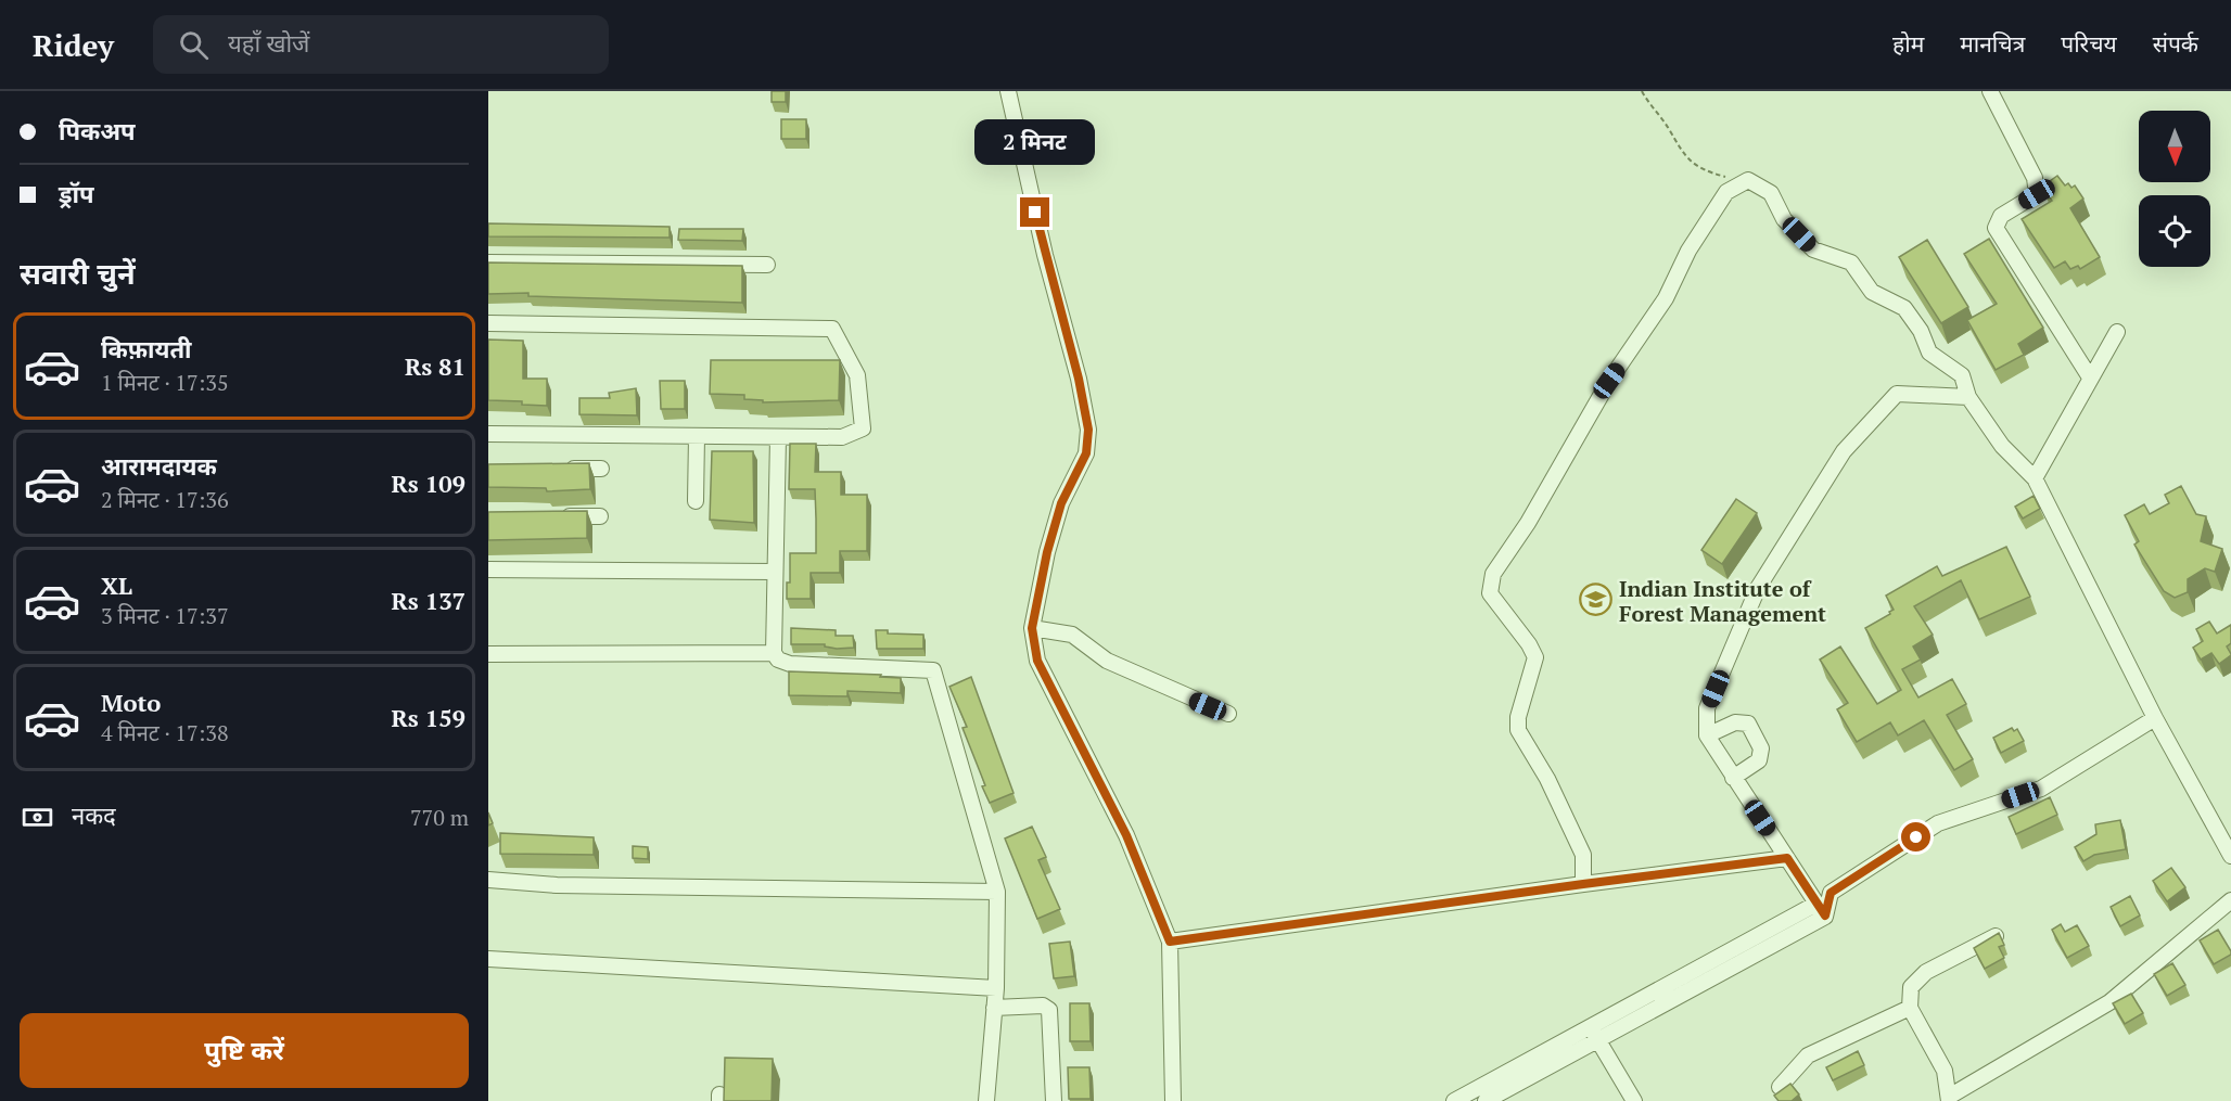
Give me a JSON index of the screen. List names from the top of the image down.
{
  "places": {
    "school or university": ["Indian Institute of Forest Management"]
  },
  "north": "bottom",
  "page": {
    "header": "Ridey",
    "search": "यहाँ खोजें",
    "nav": [
      "होम",
      "मानचित्र",
      "परिचय",
      "संपर्क"
    ],
    "banner": ["पिकअप", "ड्रॉप"],
    "bubble": "2 मिनट",
    "heading": "सवारी चुनें",
    "list": [
      {
        "name": "किफ़ायती",
        "note": "1 मिनट · 17:35",
        "value": "Rs 81"
      },
      {
        "name": "आरामदायक",
        "note": "2 मिनट · 17:36",
        "value": "Rs 109"
      },
      {
        "name": "XL",
        "note": "3 मिनट · 17:37",
        "value": "Rs 137"
      },
      {
        "name": "Moto",
        "note": "4 मिनट · 17:38",
        "value": "Rs 159"
      }
    ],
    "pay": ["नकद", "770 m"],
    "buttons": "पुष्टि करें"
  }
}
